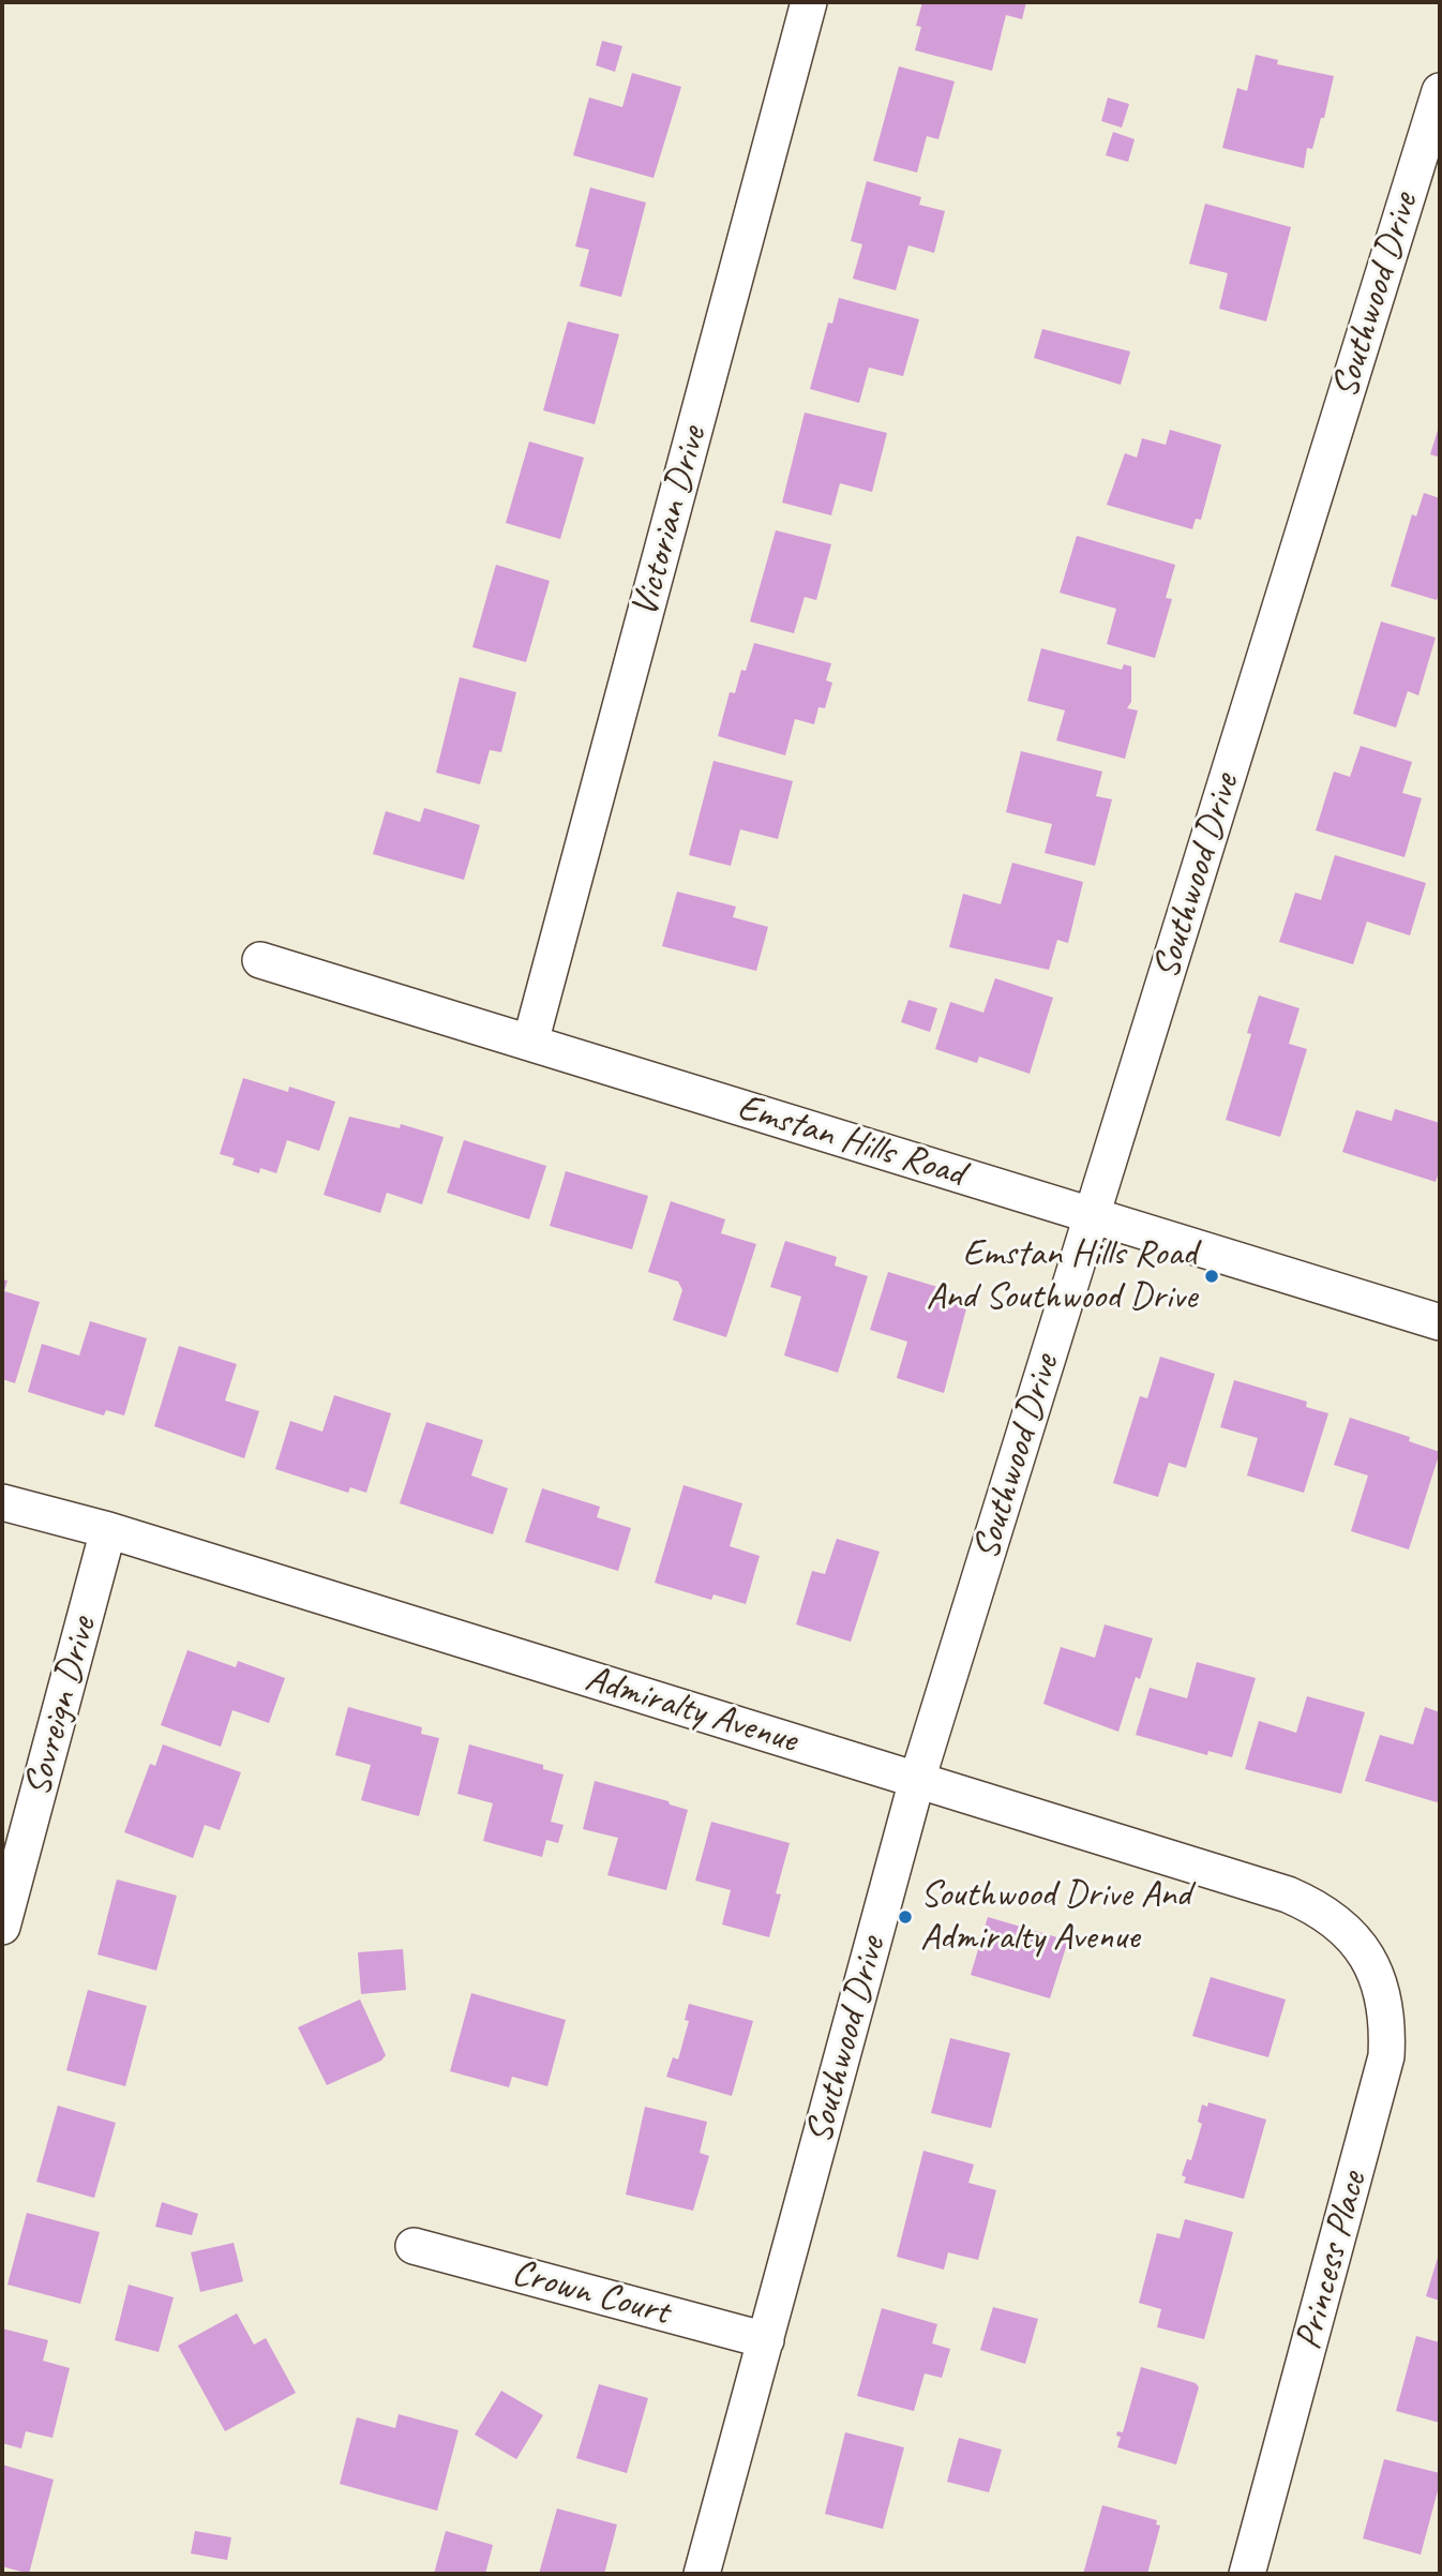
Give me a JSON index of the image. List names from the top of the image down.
{
  "streets": {
    "street": [
      "Southwood Drive",
      "Victorian Drive",
      "Emstan Hills Road",
      "Sovreign Drive",
      "Admiralty Avenue",
      "Princess Place",
      "Crown Court"
    ]
  },
  "crossings": [
    ["Southwood Drive", "Emstan Hills Road"],
    ["Southwood Drive", "Admiralty Avenue"],
    ["Southwood Drive", "Crown Court"],
    ["Victorian Drive", "Emstan Hills Road"],
    ["Sovreign Drive", "Admiralty Avenue"],
    ["Admiralty Avenue", "Princess Place"]
  ],
  "places": ["Emstan Hills Road And Southwood Drive", "Southwood Drive And Admiralty Avenue"]
}
